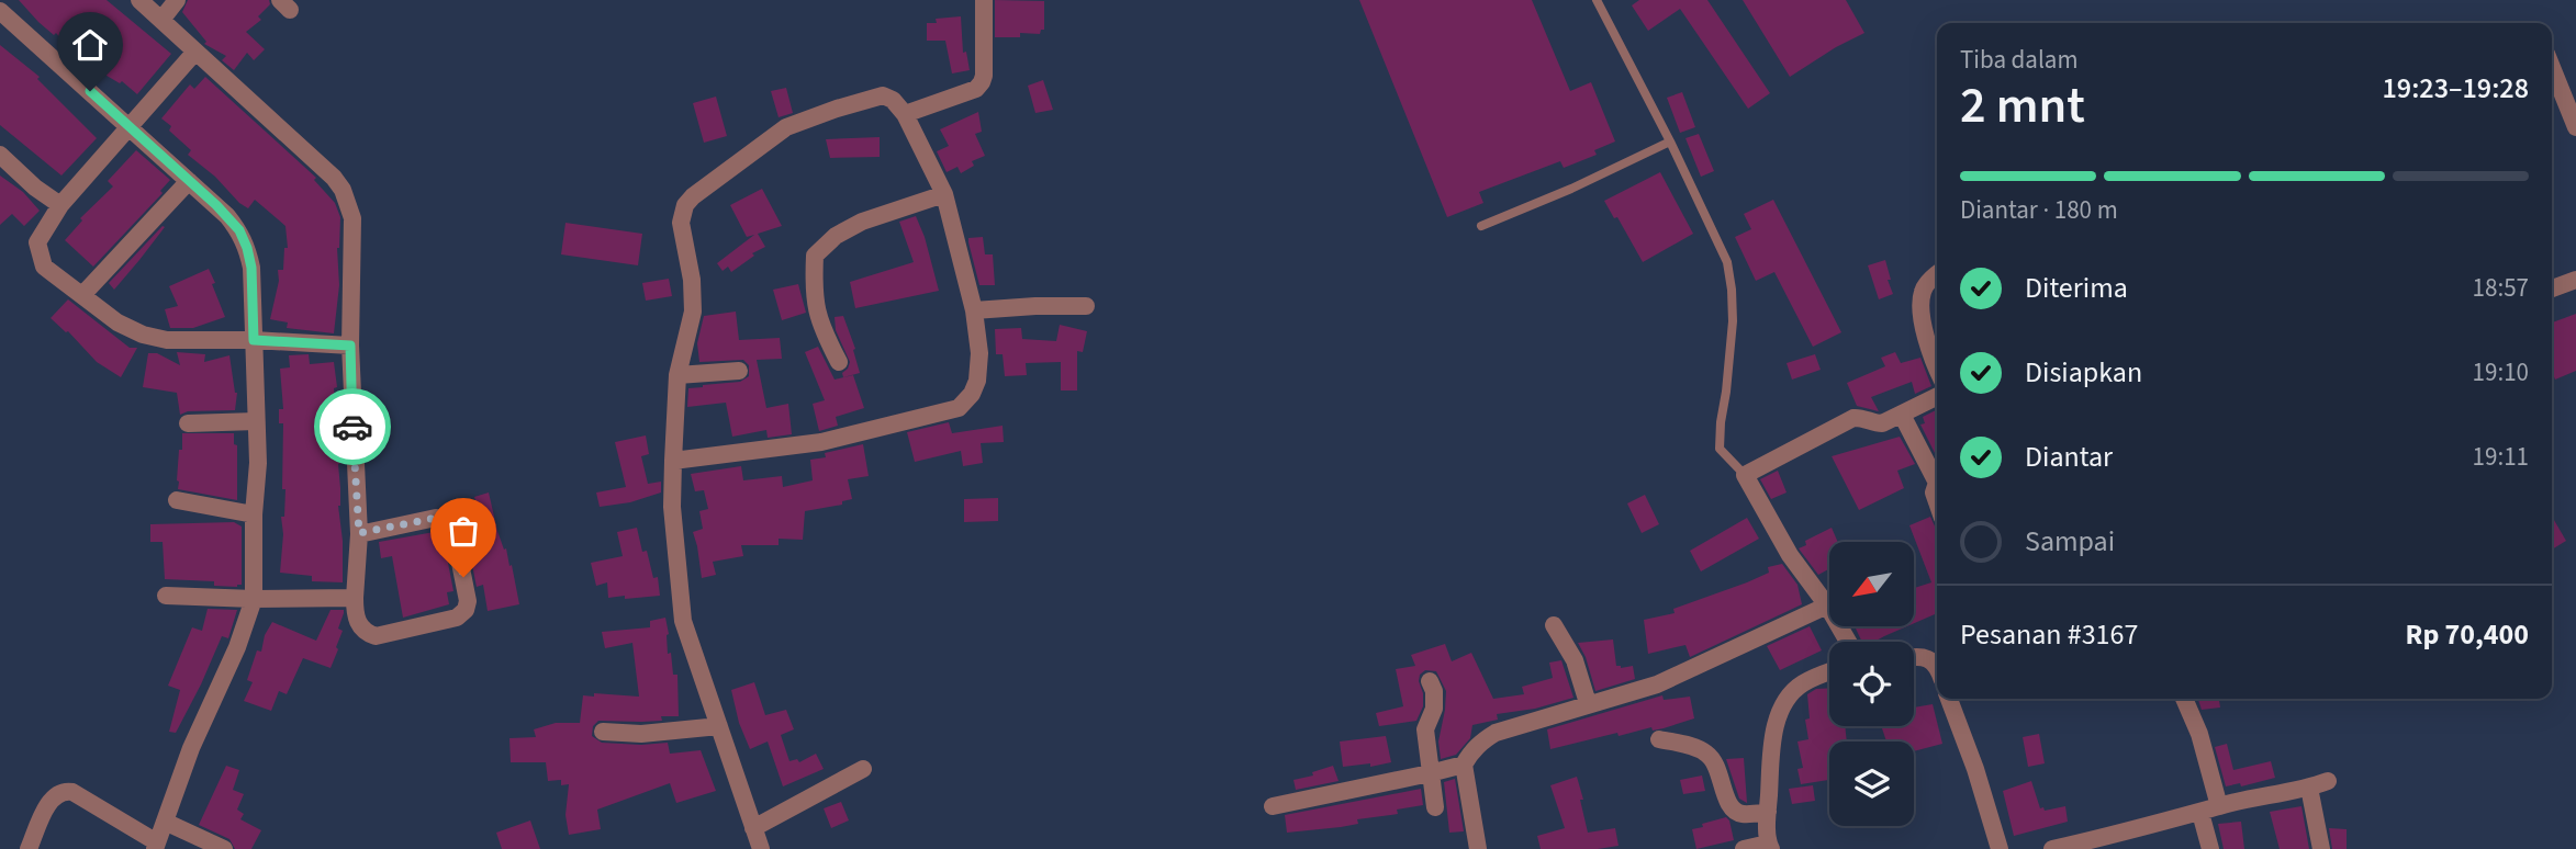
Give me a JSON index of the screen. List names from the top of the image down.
{
  "north": "bottom left",
  "page": {
    "heading": ["2 mnt", "Tiba dalam", "19:23–19:28"],
    "panel": ["Pesanan #3167", "Rp 70,400"],
    "bar": "Diantar · 180 m",
    "list": [
      ["Diterima", "18:57"],
      ["Disiapkan", "19:10"],
      ["Diantar", "19:11"],
      "Sampai"
    ]
  }
}
